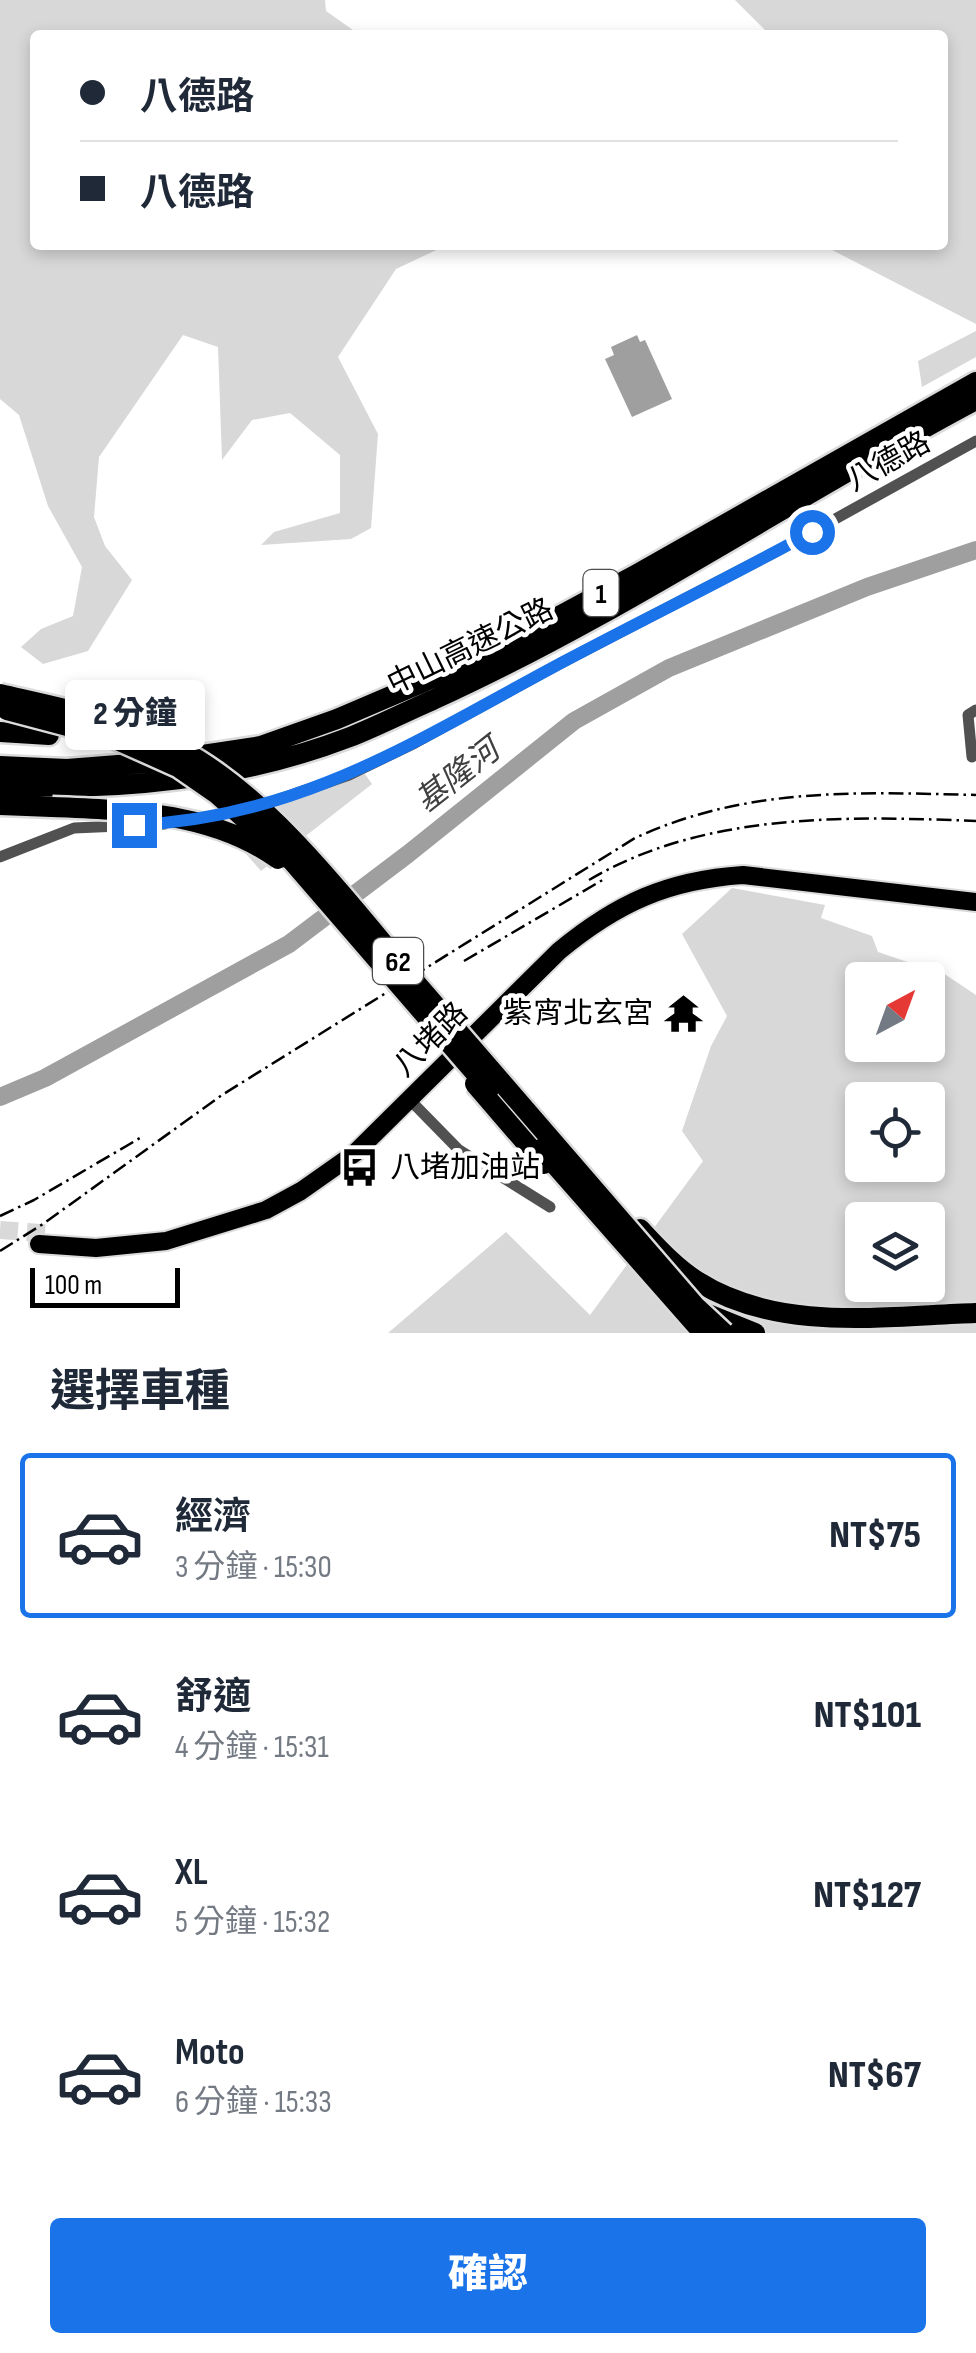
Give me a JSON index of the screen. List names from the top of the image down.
{
  "streets": {
    "highway": ["1", "中山高速公路", "62"],
    "main road": ["八堵路"],
    "street": ["八德路"]
  },
  "water": ["基隆河"],
  "places": {
    "temple": ["紫宵北玄宮"],
    "bus stop": ["八堵加油站"]
  },
  "scale_bar": "100 m",
  "north": "top right",
  "page": {
    "banner": ["八德路", "八德路"],
    "bubble": "2 分鐘",
    "scale": "100 m",
    "heading": "選擇車種",
    "list": [
      {
        "name": "經濟",
        "note": "3 分鐘 · 15:30",
        "value": "NT$75"
      },
      {
        "name": "舒適",
        "note": "4 分鐘 · 15:31",
        "value": "NT$101"
      },
      {
        "name": "XL",
        "note": "5 分鐘 · 15:32",
        "value": "NT$127"
      },
      {
        "name": "Moto",
        "note": "6 分鐘 · 15:33",
        "value": "NT$67"
      }
    ],
    "buttons": "確認"
  }
}
